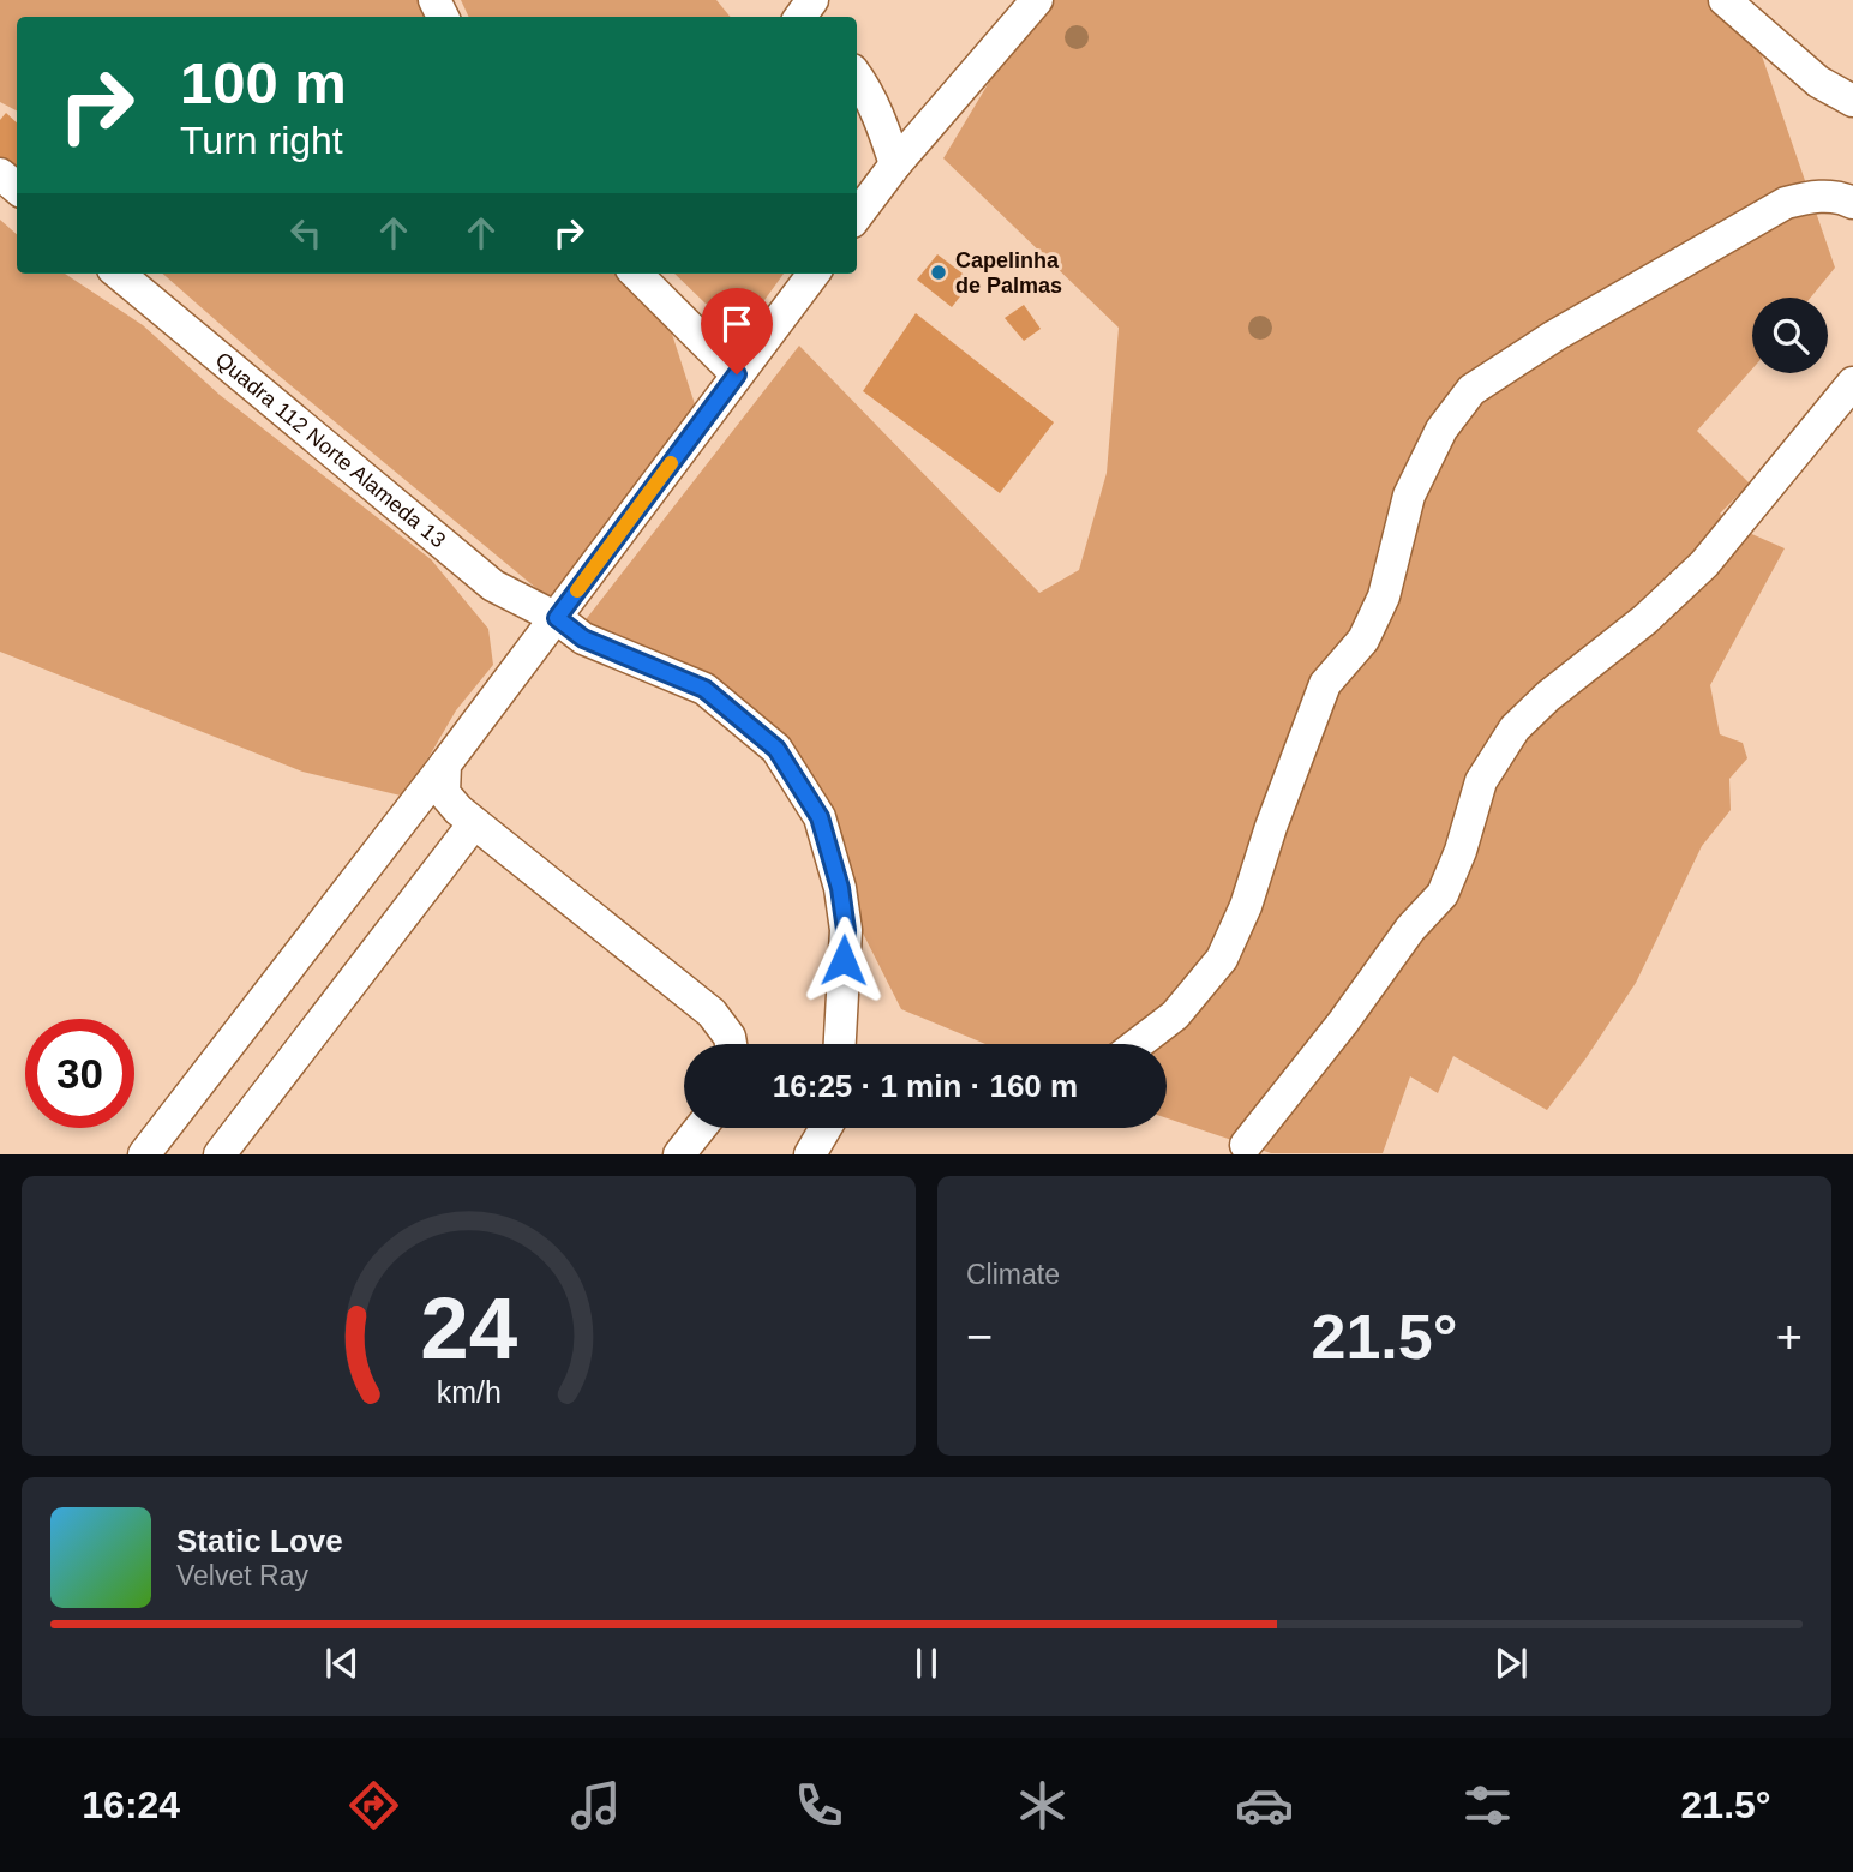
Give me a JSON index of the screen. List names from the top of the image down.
{
  "streets": {
    "street": ["Quadra 112 Norte Alameda 13"]
  },
  "places": ["Capelinha de Palmas"],
  "page": {
    "turn": ["100 m", "Turn right"],
    "limit": "30",
    "trip": "16:25 · 1 min · 160 m",
    "tile": "Climate",
    "heat": ["−", "21.5°", "+"],
    "song": ["Static Love", "Velvet Ray"],
    "tabs": ["16:24", "21.5°"],
    "gauge": ["24", "km/h"]
  }
}
